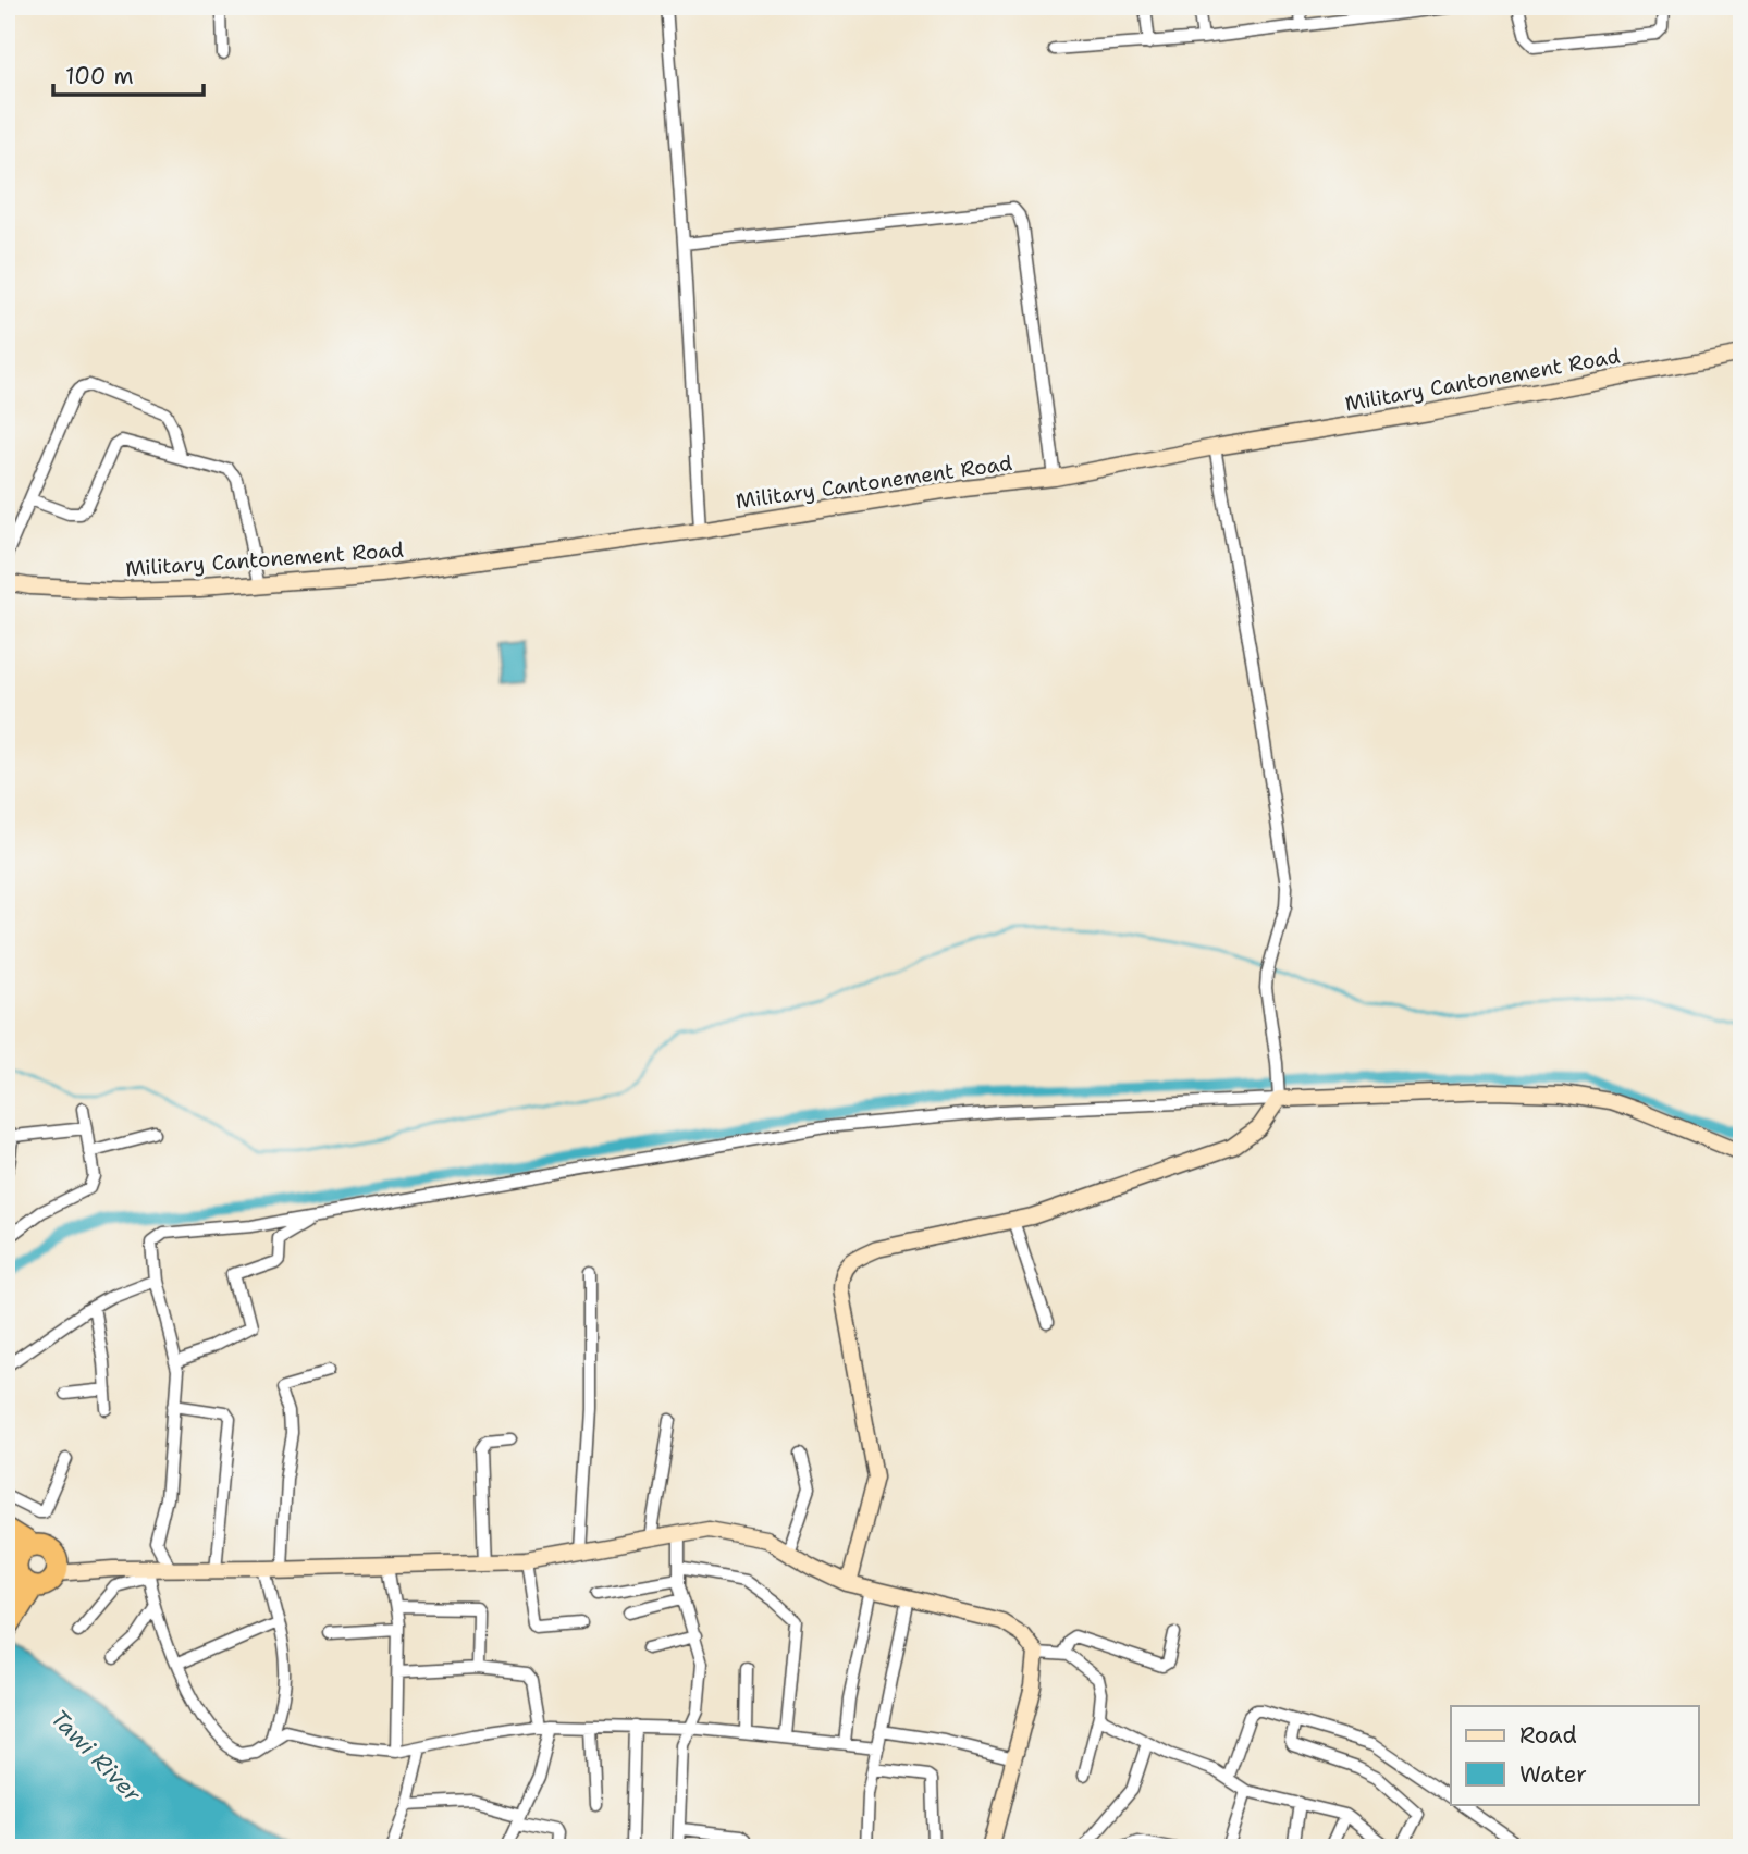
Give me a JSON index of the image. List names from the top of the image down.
{
  "streets": {
    "main road": ["Military Cantonement Road"]
  },
  "water": ["Tawi River"],
  "legend": ["Road", "Water"],
  "scale_bar": "100 m"
}
